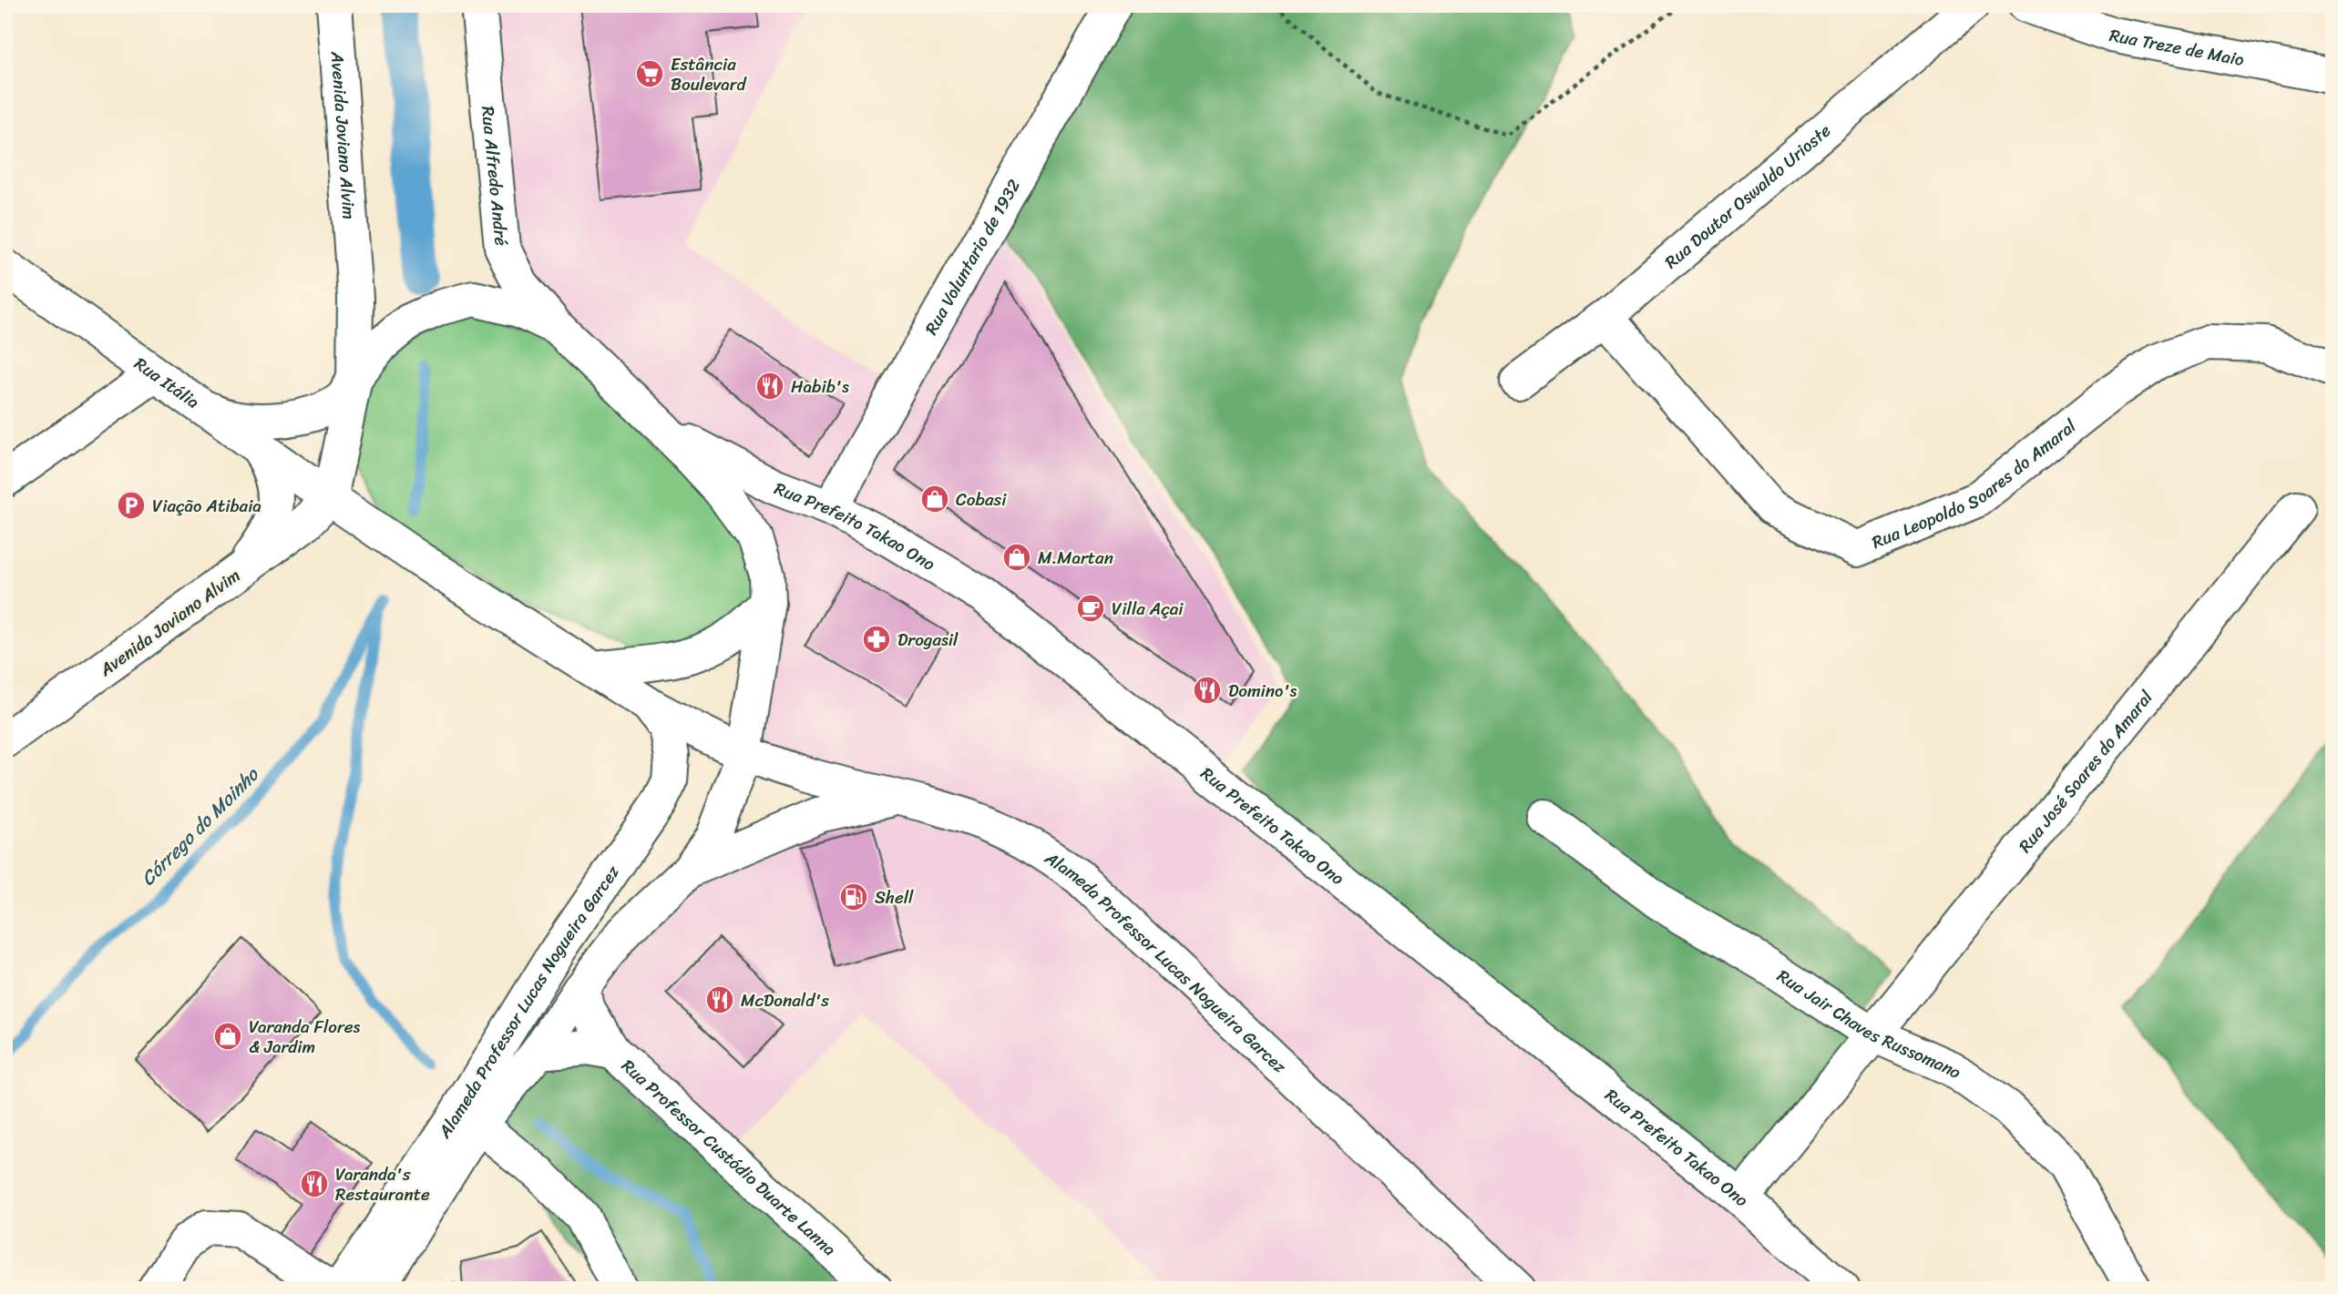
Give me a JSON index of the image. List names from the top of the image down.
{
  "streets": {
    "main road": [
      "Rua Treze de Maio",
      "Avenida Joviano Alvim",
      "Rua Alfredo André",
      "Rua Doutor Oswaldo Urioste",
      "Rua Voluntario de 1932",
      "Rua Itália",
      "Rua Leopoldo Soares do Amaral",
      "Rua Prefeito Takao Ono",
      "Rua José Soares do Amaral",
      "Alameda Professor Lucas Nogueira Garcez",
      "Rua Jair Chaves Russomano",
      "Rua Professor Custódio Duarte Lanna"
    ]
  },
  "crossings": [
    ["Avenida Joviano Alvim", "Rua Itália"],
    ["Rua Doutor Oswaldo Urioste", "Rua Leopoldo Soares do Amaral"],
    ["Rua Voluntario de 1932", "Rua Prefeito Takao Ono"],
    ["Rua Itália", "Alameda Professor Lucas Nogueira Garcez"],
    ["Rua Prefeito Takao Ono", "Rua José Soares do Amaral"],
    ["Rua Prefeito Takao Ono", "Alameda Professor Lucas Nogueira Garcez"],
    ["Rua José Soares do Amaral", "Rua Jair Chaves Russomano"],
    ["Alameda Professor Lucas Nogueira Garcez", "Rua Professor Custódio Duarte Lanna"]
  ],
  "water": ["Córrego do Moinho"],
  "places": {
    "supermarket": ["Estância Boulevard"],
    "restaurant": [
      "Habib's",
      "Domino's",
      "McDonald's",
      "Varanda's Restaurante"
    ],
    "shop": ["Cobasi", "M.Martan", "Varanda Flores & Jardim"],
    "parking": ["Viação Atibaia"],
    "cafe": ["Villa Açai"],
    "pharmacy": ["Drogasil"],
    "fuel station": ["Shell"]
  }
}
